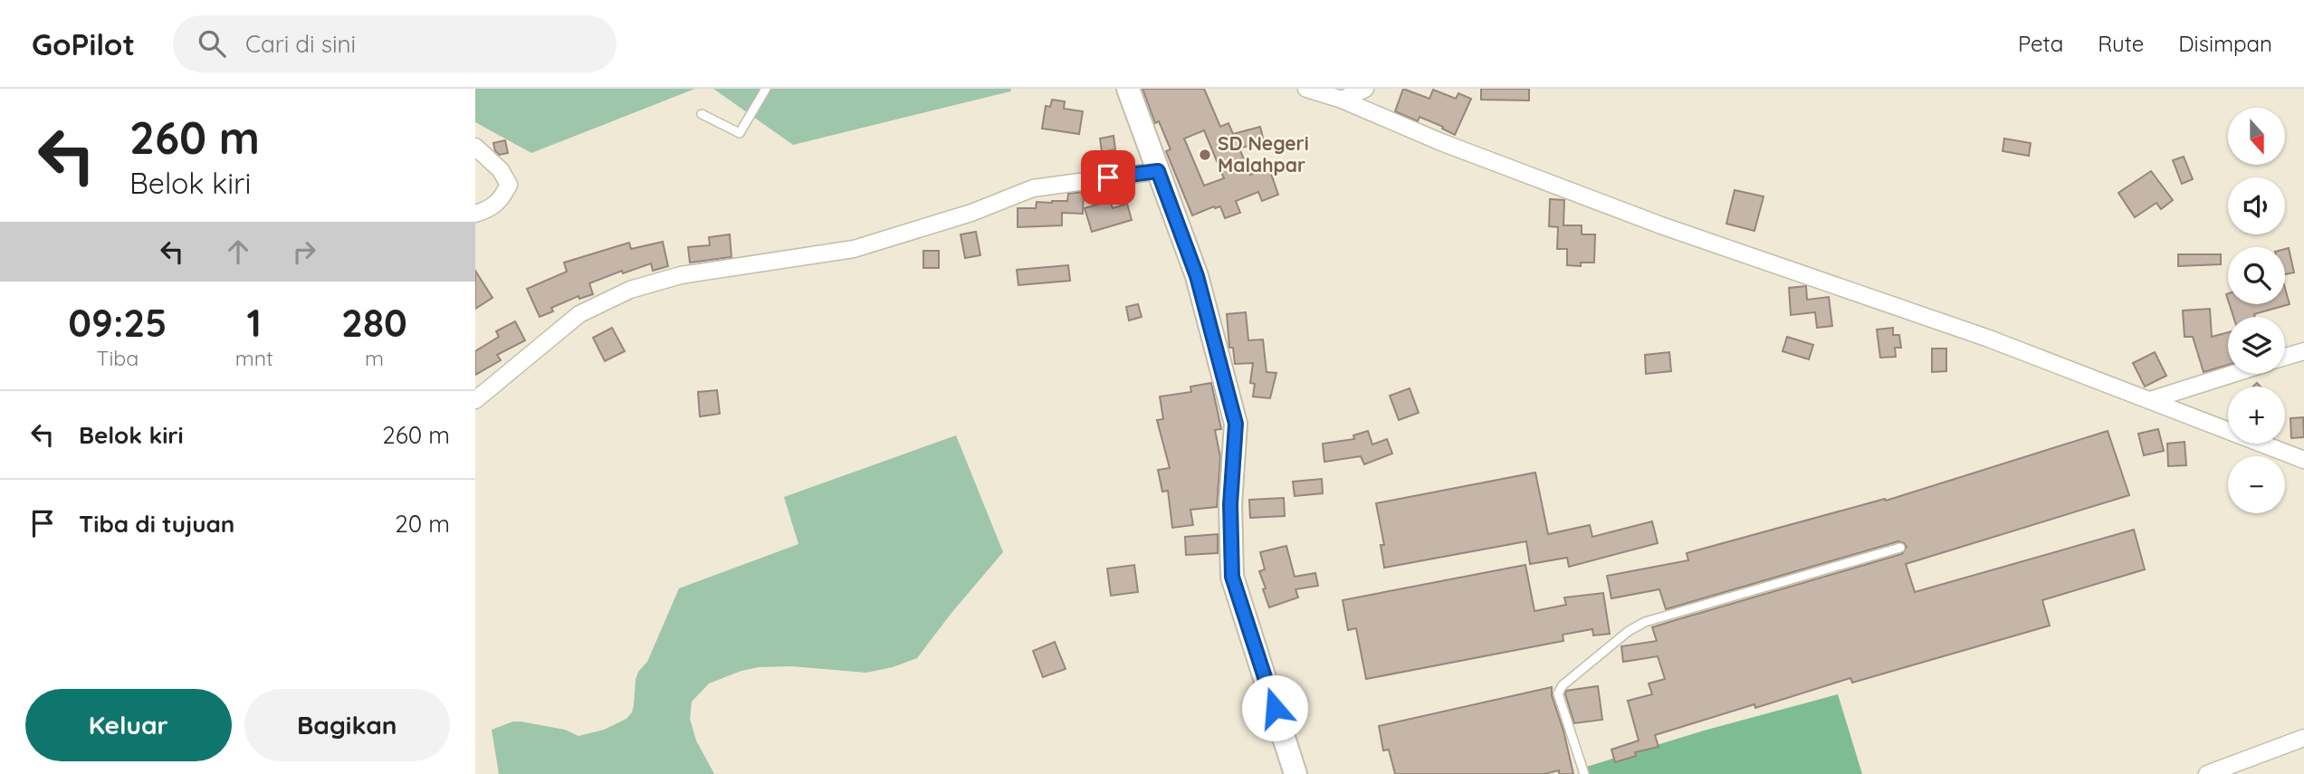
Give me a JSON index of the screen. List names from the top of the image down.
{
  "places": ["SD Negeri Malahpar"],
  "north": "bottom",
  "page": {
    "header": "GoPilot",
    "search": "Cari di sini",
    "nav": ["Peta", "Rute", "Disimpan"],
    "turn": ["260 m", "Belok kiri"],
    "map_buttons": ["+", "−"],
    "eta": [
      "09:25",
      "Tiba",
      "1",
      "mnt",
      "280",
      "m"
    ],
    "list": [
      {
        "name": "Belok kiri",
        "value": "260 m"
      },
      {
        "name": "Tiba di tujuan",
        "value": "20 m"
      }
    ],
    "buttons": ["Keluar", "Bagikan"]
  }
}
